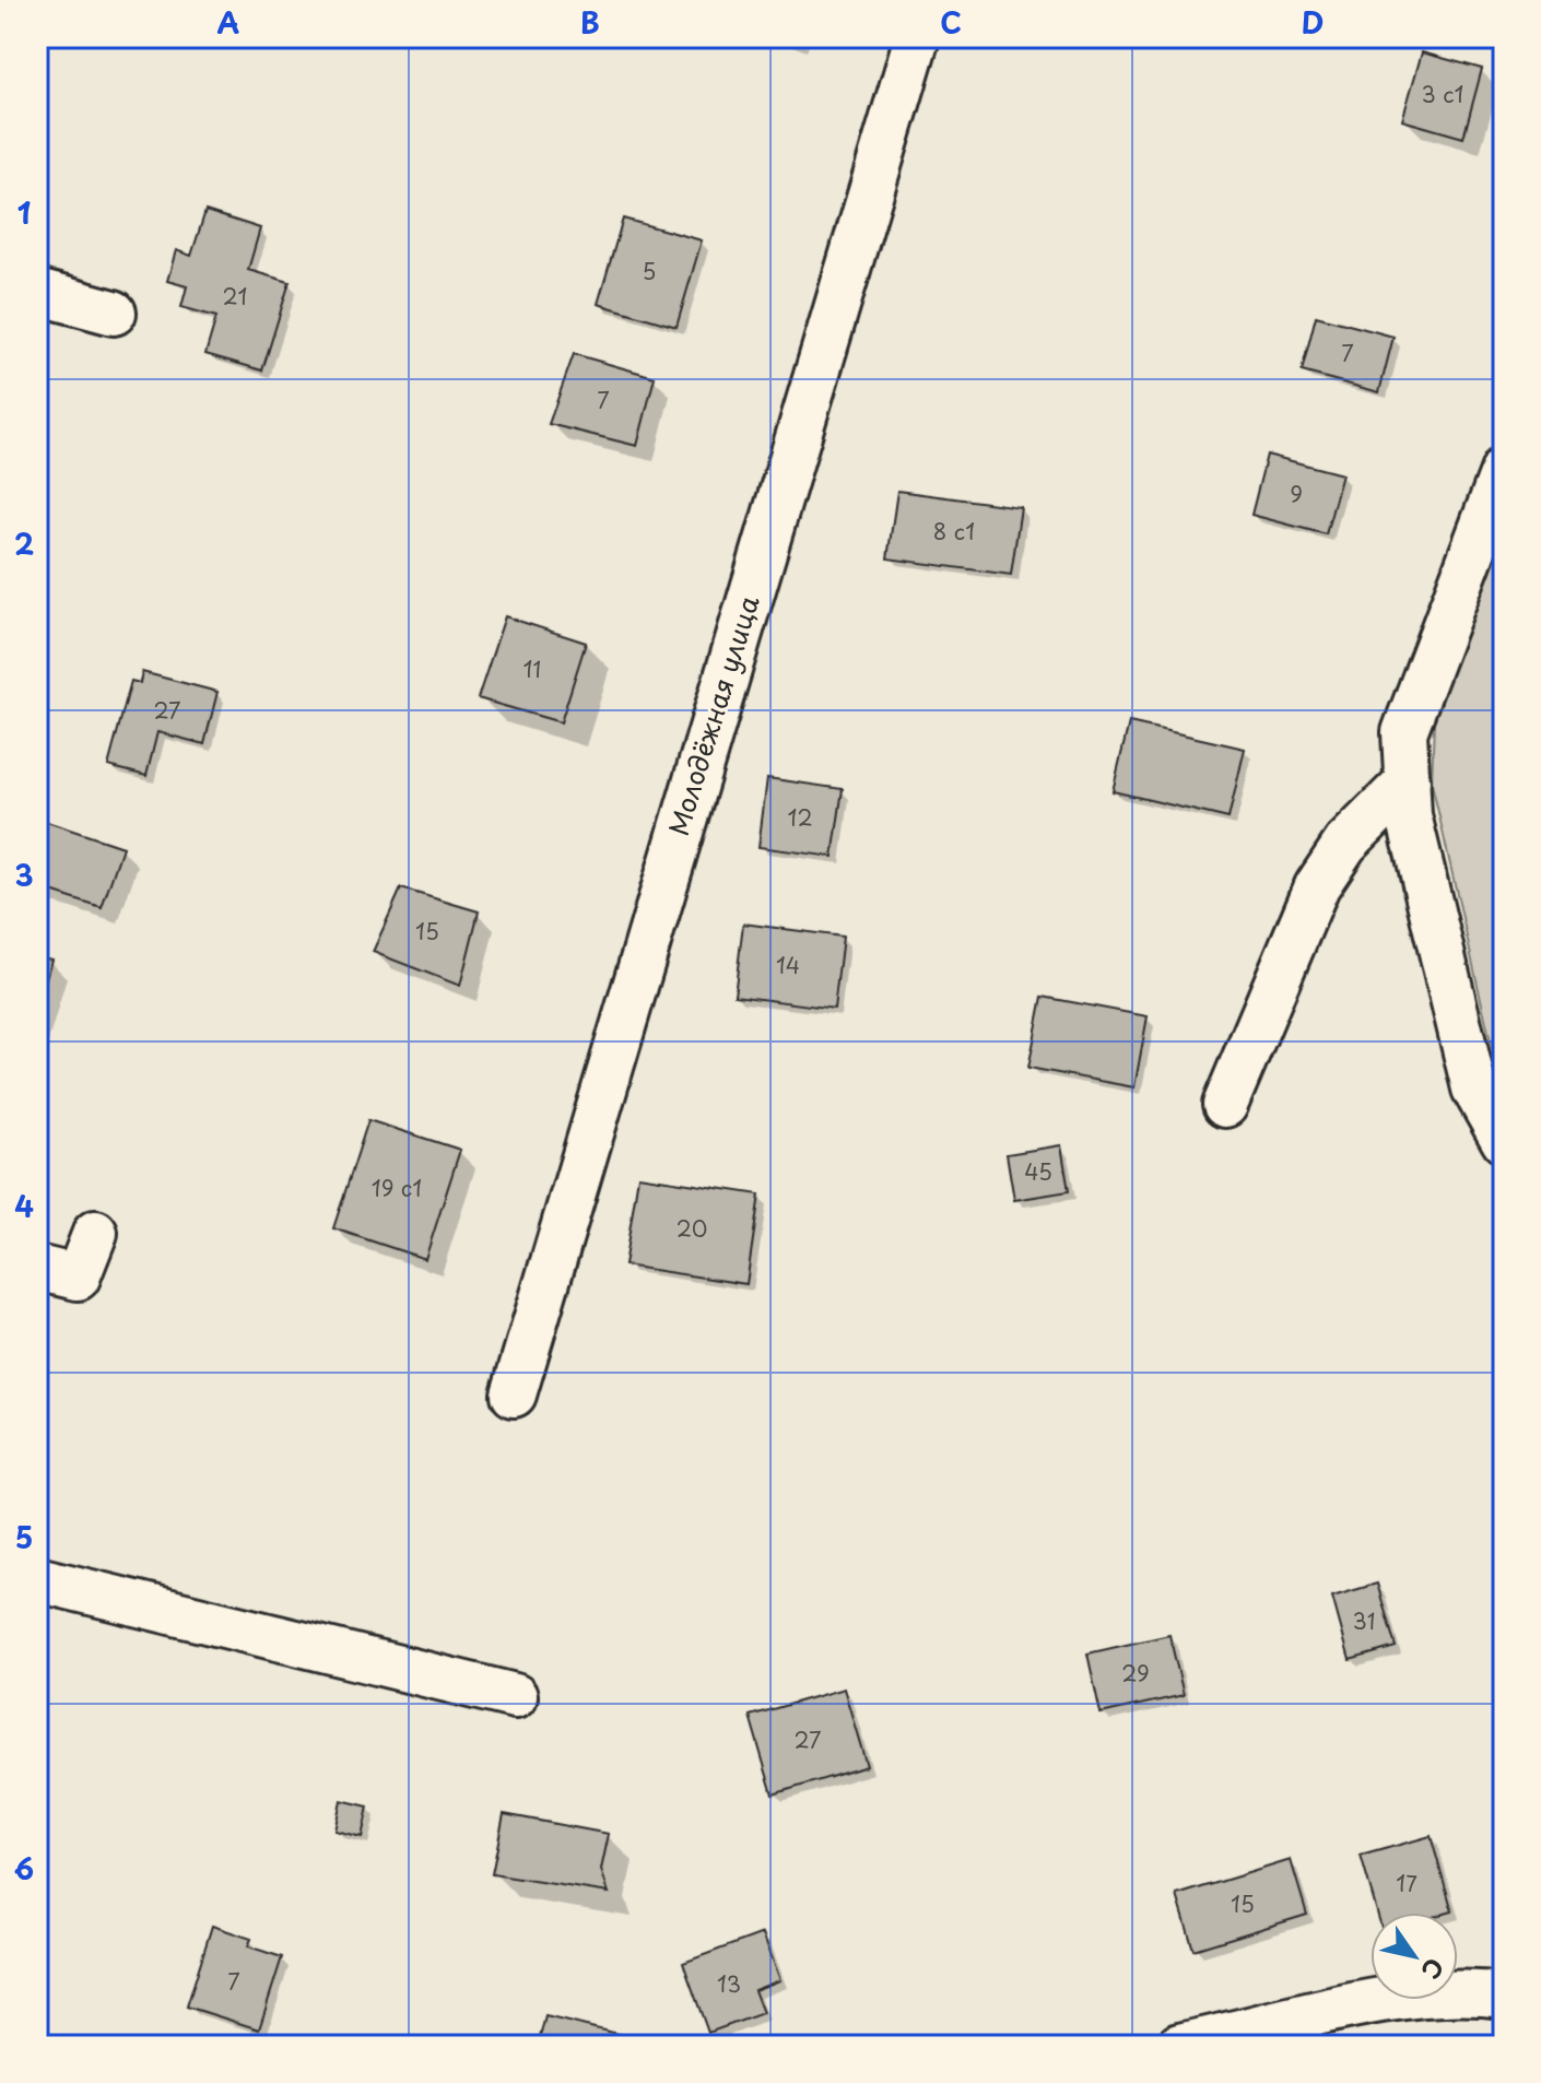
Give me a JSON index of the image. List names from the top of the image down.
{
  "streets": {
    "street": ["Молодёжная улица"]
  },
  "house_numbers": [
    "3 с1",
    "5",
    "21",
    "7",
    "7",
    "9",
    "8 с1",
    "11",
    "27",
    "12",
    "15",
    "14",
    "45",
    "19 с1",
    "20",
    "31",
    "29",
    "27",
    "17",
    "15",
    "7",
    "13"
  ],
  "north": "bottom right",
  "grid": {
    "columns": [
      "A",
      "B",
      "C",
      "D"
    ],
    "rows": [
      "1",
      "2",
      "3",
      "4",
      "5",
      "6"
    ]
  }
}
